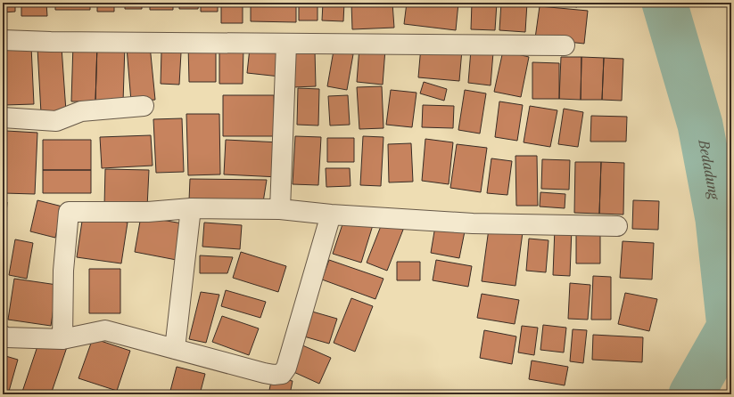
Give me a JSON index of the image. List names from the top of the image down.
{
  "water": ["Bedadung"]
}
